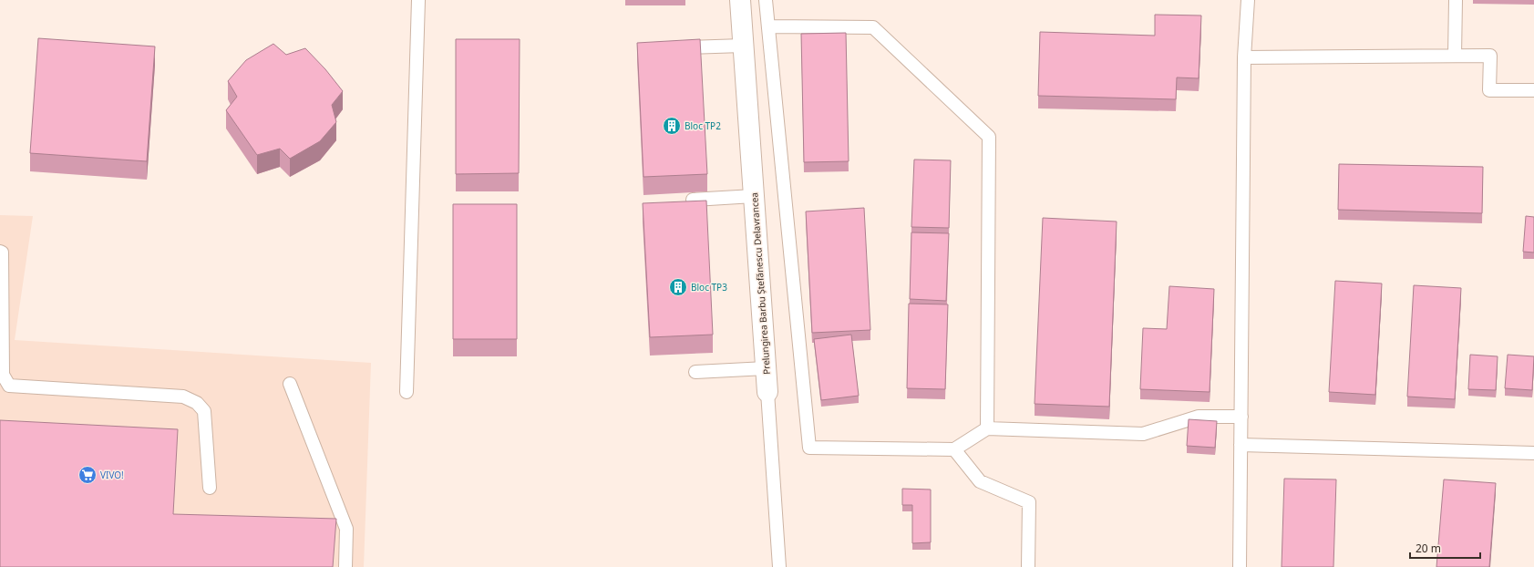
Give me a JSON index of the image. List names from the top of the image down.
{
  "streets": {
    "street": ["Prelungirea Barbu Ștefănescu Delavrancea"]
  },
  "places": {
    "building": ["Bloc TP2", "Bloc TP3"],
    "supermarket": ["VIVO!"]
  },
  "scale_bar": "20 m"
}
